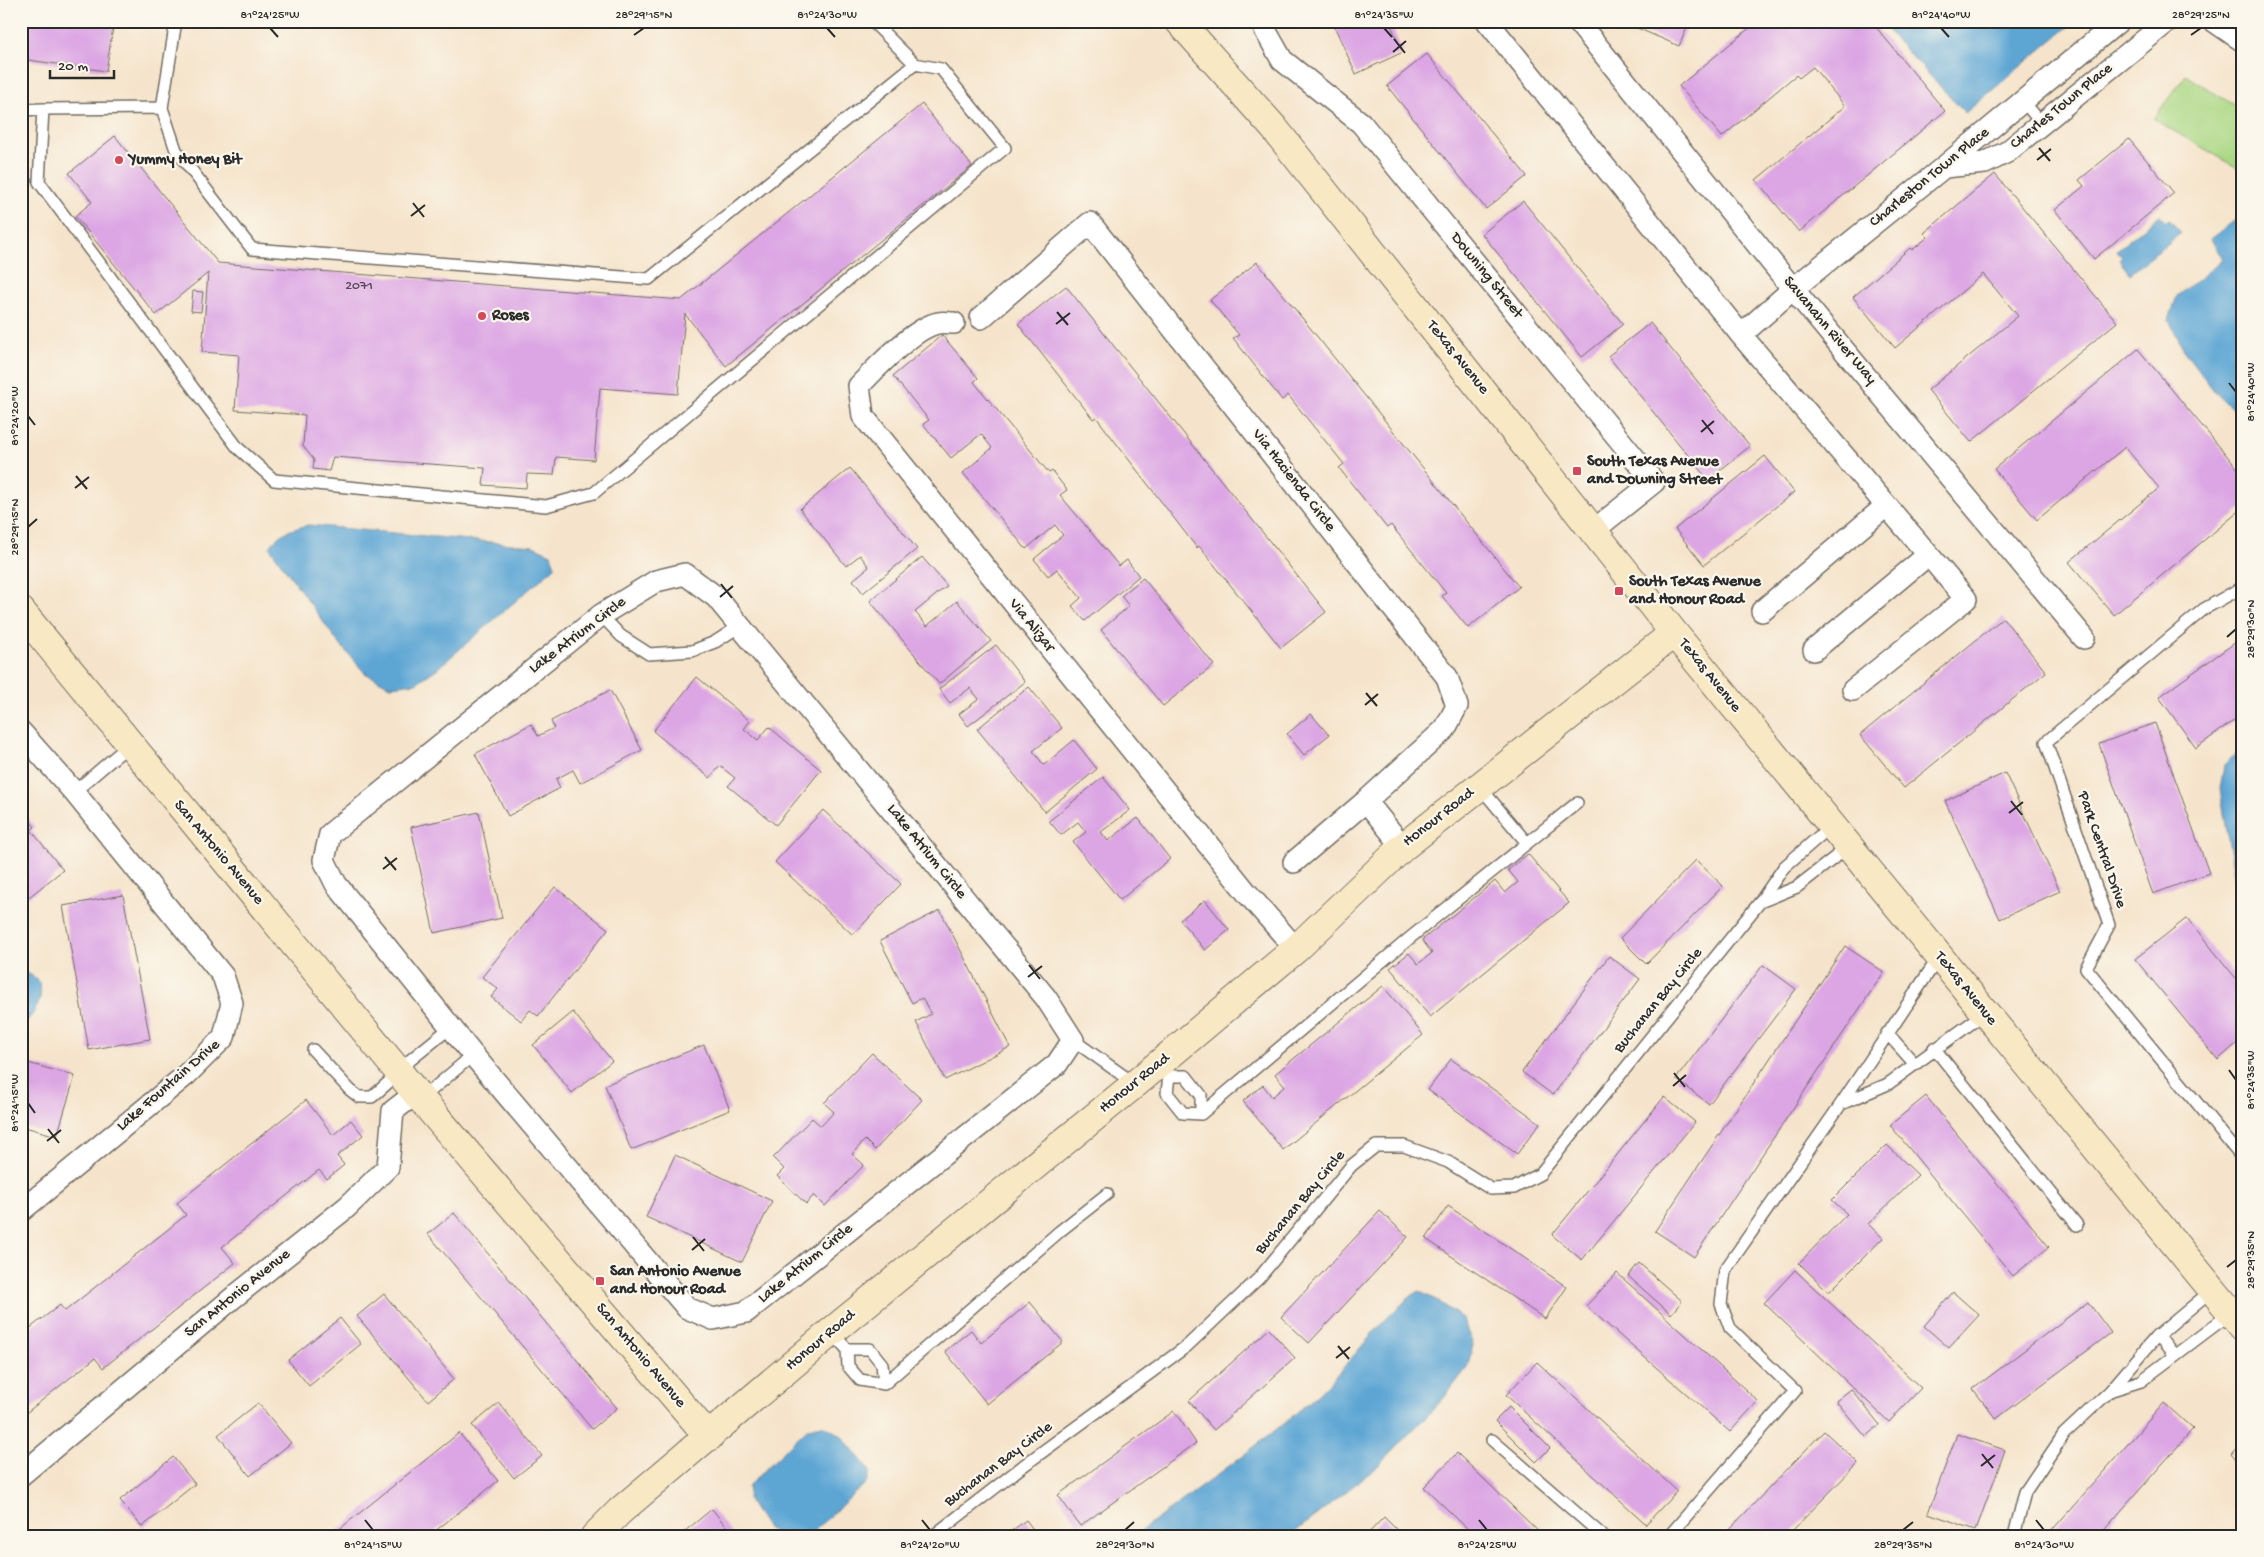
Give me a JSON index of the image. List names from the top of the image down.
{
  "streets": {
    "street": [
      "Charles Town Place",
      "Charleston Town Place",
      "Downing Street",
      "Savanahn River Way",
      "Texas Avenue",
      "Via Hacienda Circle",
      "Via Alizar",
      "Lake Atrium Circle",
      "Honour Road",
      "San Antonio Avenue",
      "Lake Fountain Drive"
    ],
    "lane": ["Park Central Drive", "Buchanan Bay Circle"]
  },
  "crossings": [
    ["Charles Town Place", "Charleston Town Place"],
    ["Charleston Town Place", "Savanahn River Way"],
    ["Downing Street", "Texas Avenue"],
    ["Texas Avenue", "Honour Road"],
    ["Texas Avenue", "Buchanan Bay Circle"],
    ["Via Alizar", "Honour Road"],
    ["Lake Atrium Circle", "Honour Road"],
    ["Honour Road", "San Antonio Avenue"]
  ],
  "places": {
    "other": ["Yummy Honey Bit", "Roses"],
    "transit": ["South Texas Avenue and Downing Street", "South Texas Avenue and Honour Road", "San Antonio Avenue and Honour Road"]
  },
  "house_numbers": ["2071"],
  "scale_bar": "20 m",
  "coordinates": [
    "81°24'25\"W",
    "28°29'15\"N",
    "81°24'30\"W",
    "81°24'35\"W",
    "81°24'40\"W",
    "28°29'25\"N",
    "81°24'20\"W",
    "28°29'30\"N",
    "81°24'15\"W",
    "28°29'35\"N"
  ]
}
